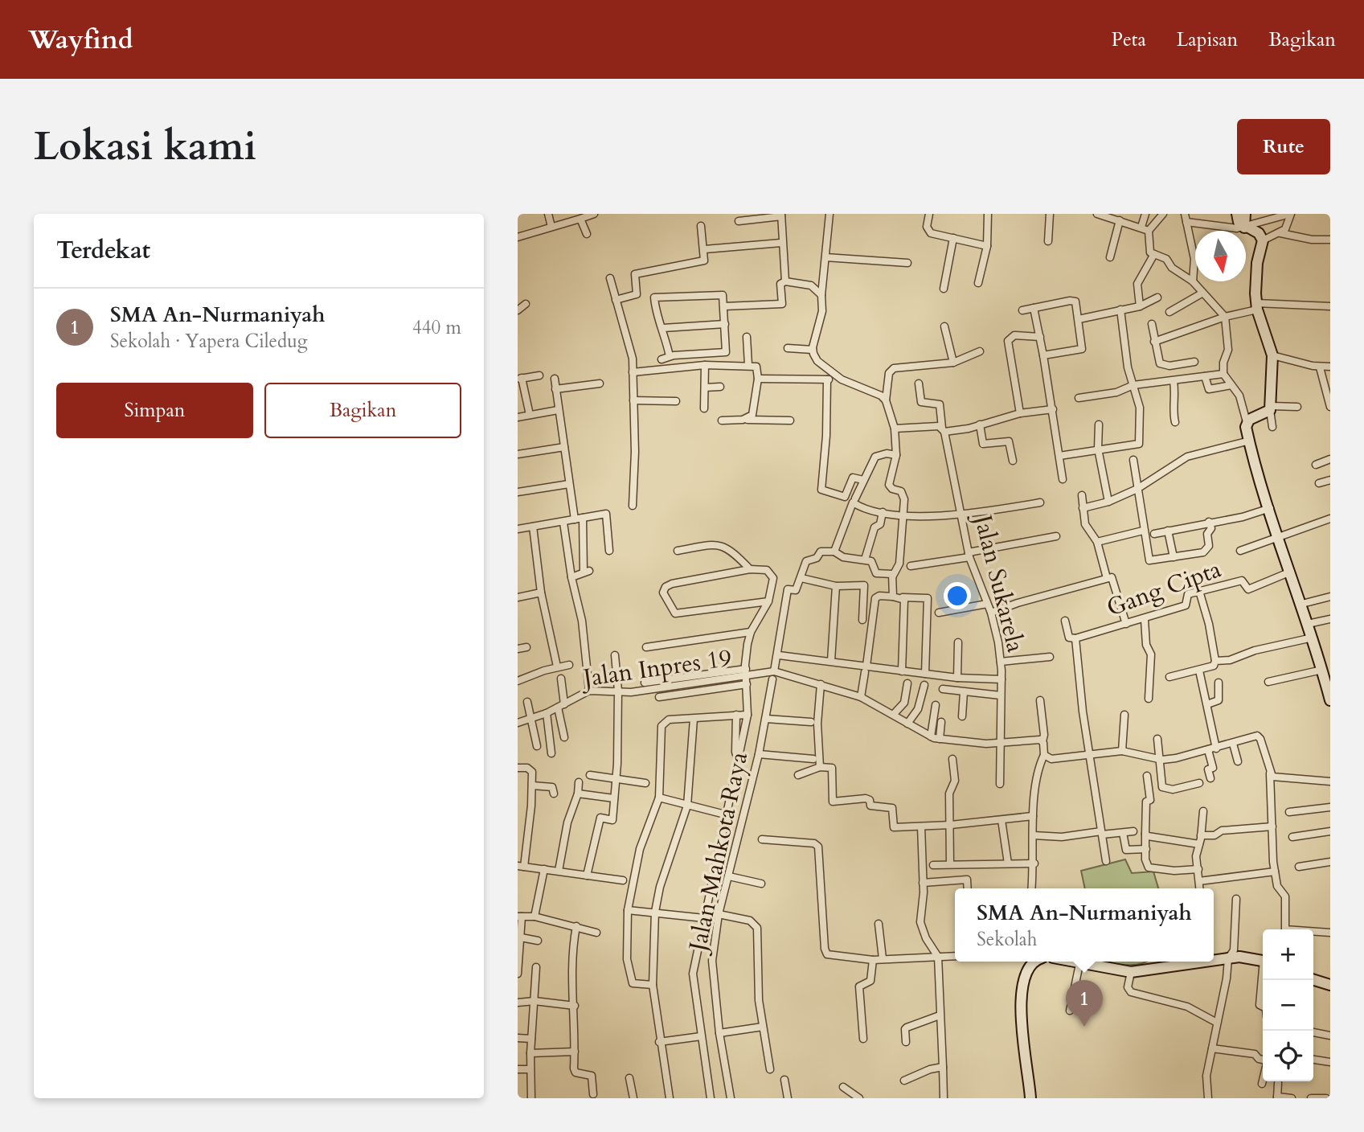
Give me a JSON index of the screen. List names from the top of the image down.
{
  "streets": {
    "street": [
      "Jalan Sukarela",
      "Gang Cipta",
      "Jalan Inpres 19",
      "Jalan Mahkota Raya"
    ]
  },
  "crossings": [
    ["Jalan Sukarela", "Jalan Inpres 19"]
  ],
  "north": "bottom",
  "page": {
    "header": "Wayfind",
    "nav": ["Peta", "Lapisan", "Bagikan"],
    "buttons": [
      "Rute",
      ["Simpan", "Bagikan"]
    ],
    "title": "Lokasi kami",
    "heading": "Terdekat",
    "list": [
      {
        "mark": "1",
        "name": "SMA An-Nurmaniyah",
        "note": "Sekolah · Yapera Ciledug",
        "value": "440 m"
      }
    ],
    "popup": ["SMA An-Nurmaniyah", "Sekolah"],
    "map_buttons": ["+", "−"],
    "pins": "1"
  }
}
